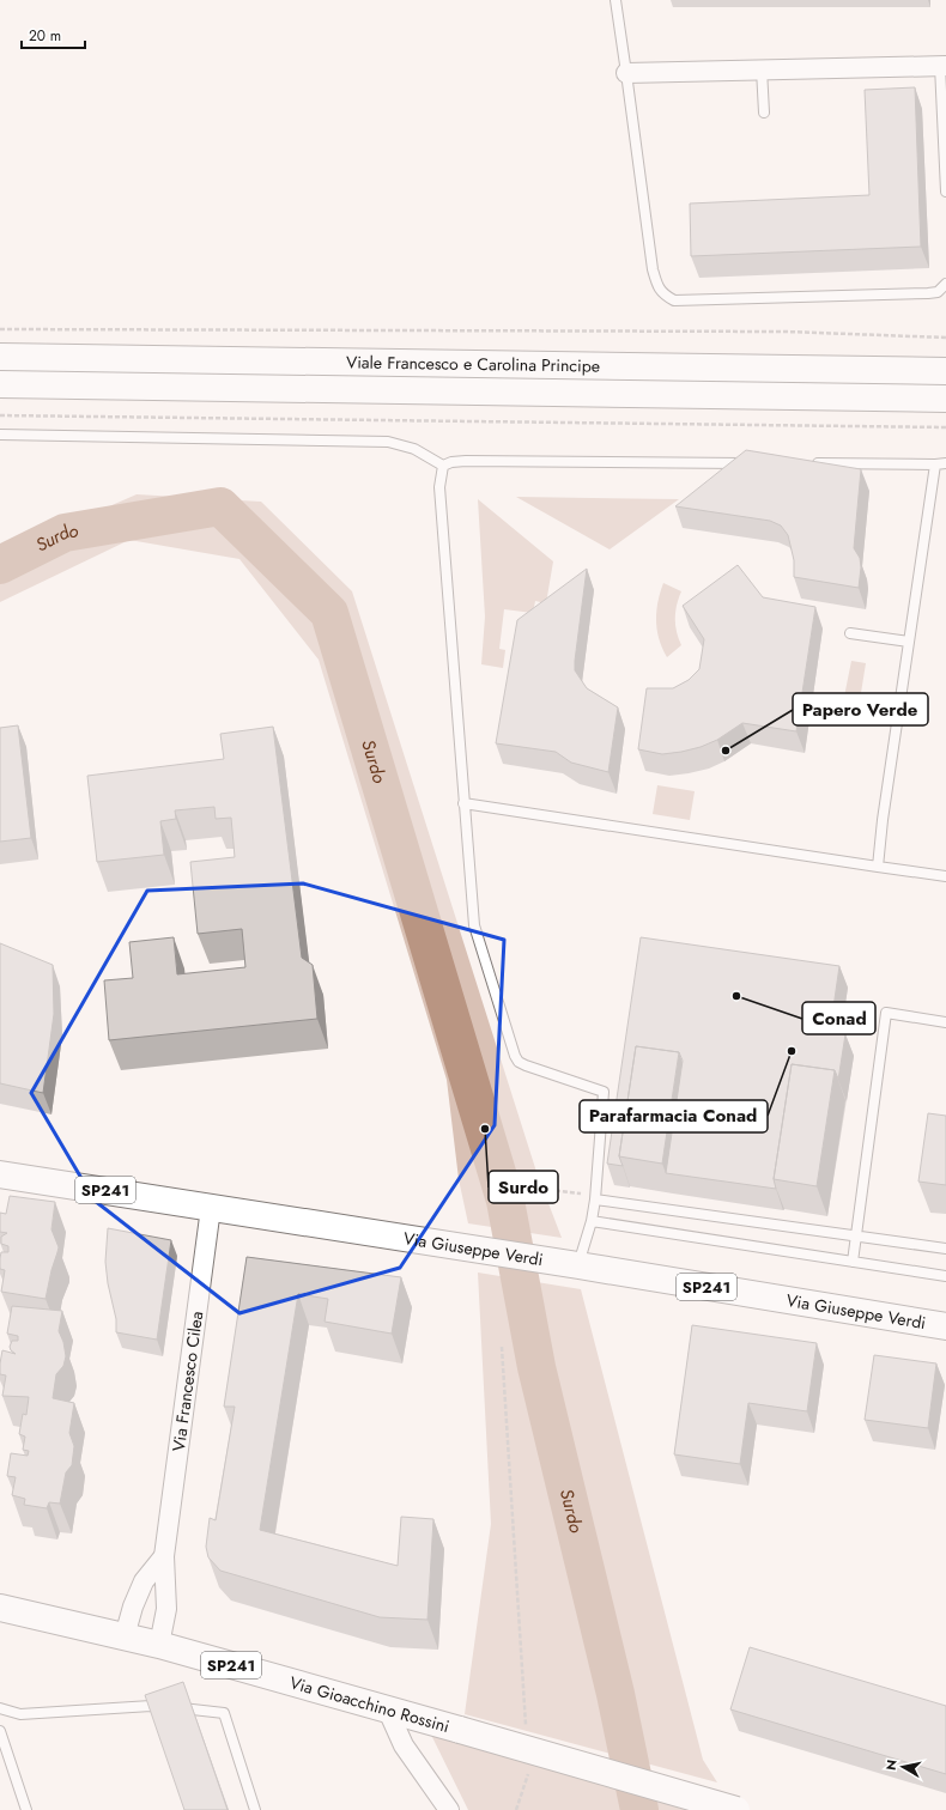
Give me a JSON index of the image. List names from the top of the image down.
{
  "streets": {
    "street": [
      "Viale Francesco e Carolina Principe",
      "SP241",
      "Via Giuseppe Verdi",
      "Via Francesco Cilea",
      "Via Gioacchino Rossini"
    ]
  },
  "crossings": [
    ["Via Giuseppe Verdi", "Via Francesco Cilea"],
    ["Via Francesco Cilea", "Via Gioacchino Rossini"]
  ],
  "water": ["Surdo"],
  "places": [
    "Papero Verde",
    "Conad",
    "Parafarmacia Conad",
    "Surdo"
  ],
  "scale_bar": "20 m",
  "north": "left"
}
